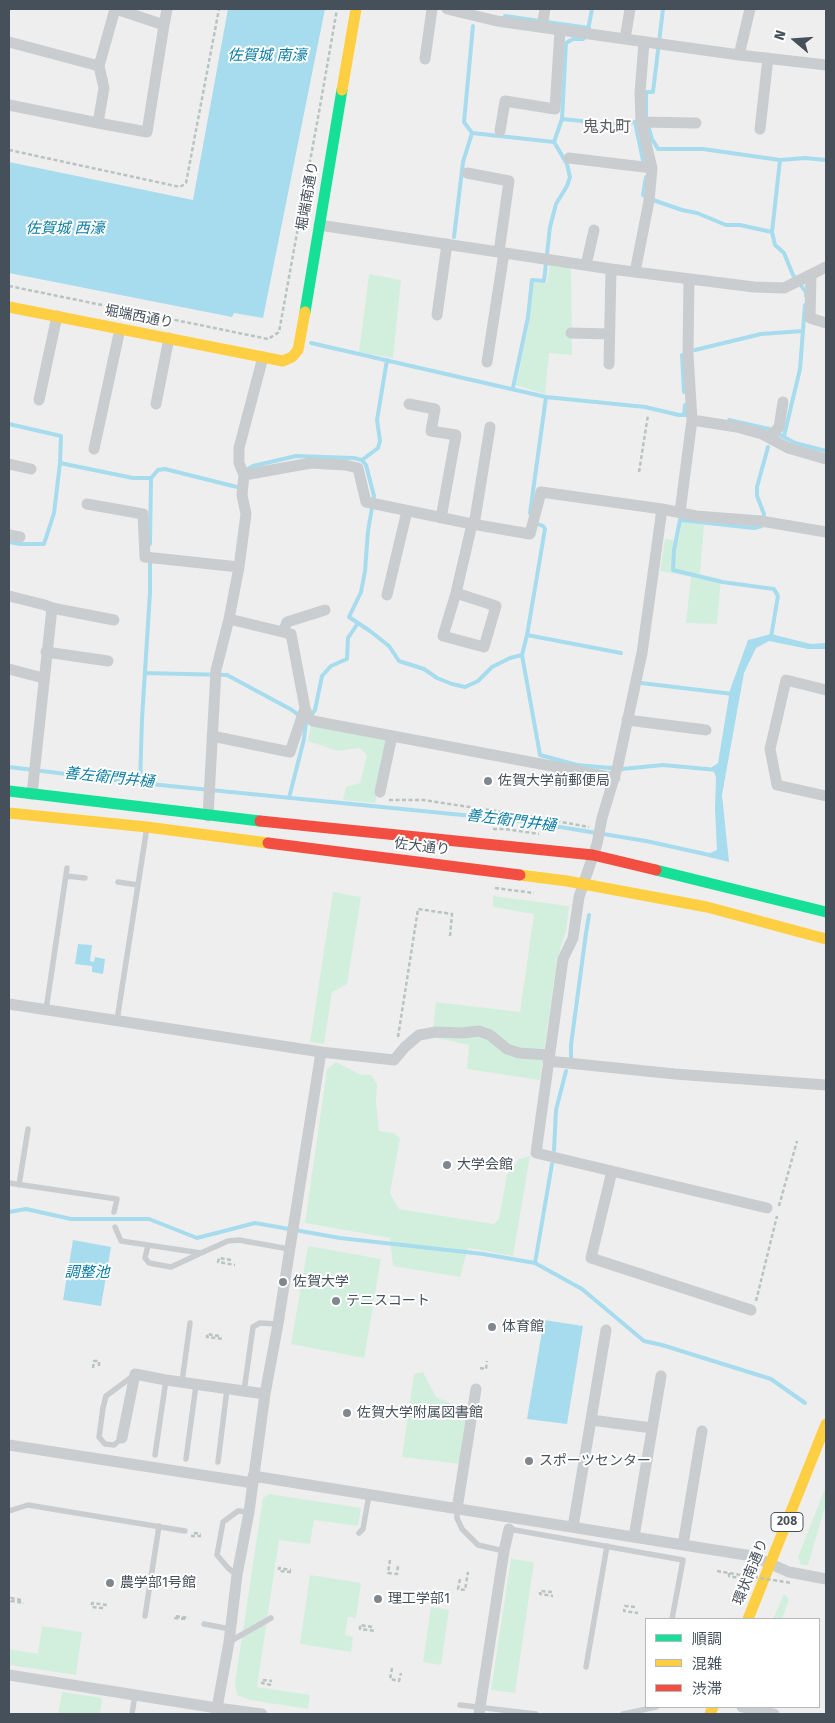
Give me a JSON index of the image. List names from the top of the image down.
{
  "streets": {
    "main road": [
      "堀端南通り",
      "堀端西通り",
      "佐大通り",
      "208",
      "環状南通り"
    ]
  },
  "crossings": [
    ["堀端南通り", "堀端西通り"]
  ],
  "districts": ["鬼丸町"],
  "water": [
    "佐賀城 南濠",
    "佐賀城 西濠",
    "善左衛門井樋",
    "調整池"
  ],
  "places": [
    "佐賀大学前郵便局",
    "大学会館",
    "佐賀大学",
    "テニスコート",
    "体育館",
    "佐賀大学附属図書館",
    "スポーツセンター",
    "農学部1号館",
    "理工学部1"
  ],
  "legend": ["順調", "混雑", "渋滞"],
  "north": "left"
}
